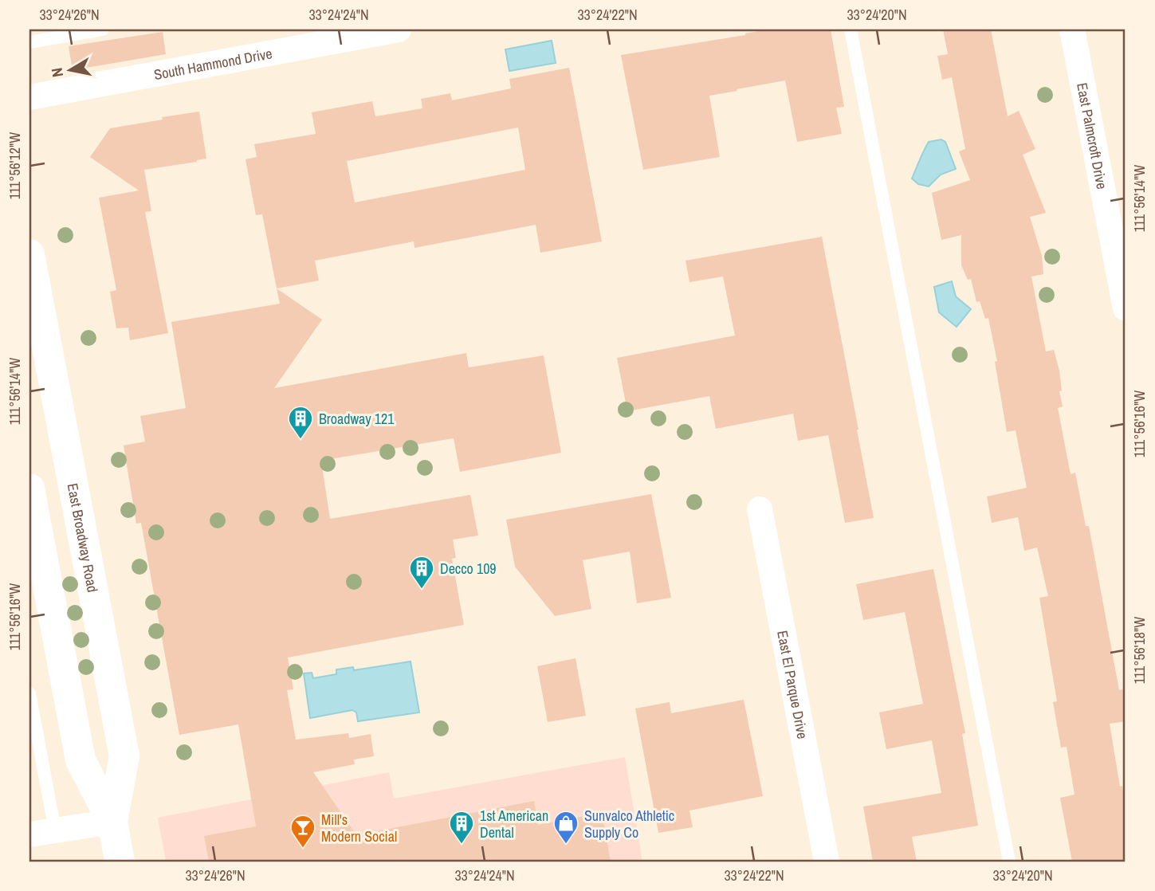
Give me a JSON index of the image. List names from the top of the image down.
{
  "streets": {
    "main road": ["East Broadway Road"],
    "street": ["South Hammond Drive", "East Palmcroft Drive", "East El Parque Drive"]
  },
  "places": {
    "building": ["Broadway 121", "Decco 109", "1st American Dental"],
    "shop": ["Sunvalco Athletic Supply Co"],
    "bar": ["Mill's Modern Social"]
  },
  "north": "left",
  "coordinates": [
    "33°24'26\"N",
    "33°24'24\"N",
    "33°24'22\"N",
    "33°24'20\"N",
    "111°56'12\"W",
    "111°56'14\"W",
    "111°56'16\"W",
    "111°56'18\"W"
  ]
}
